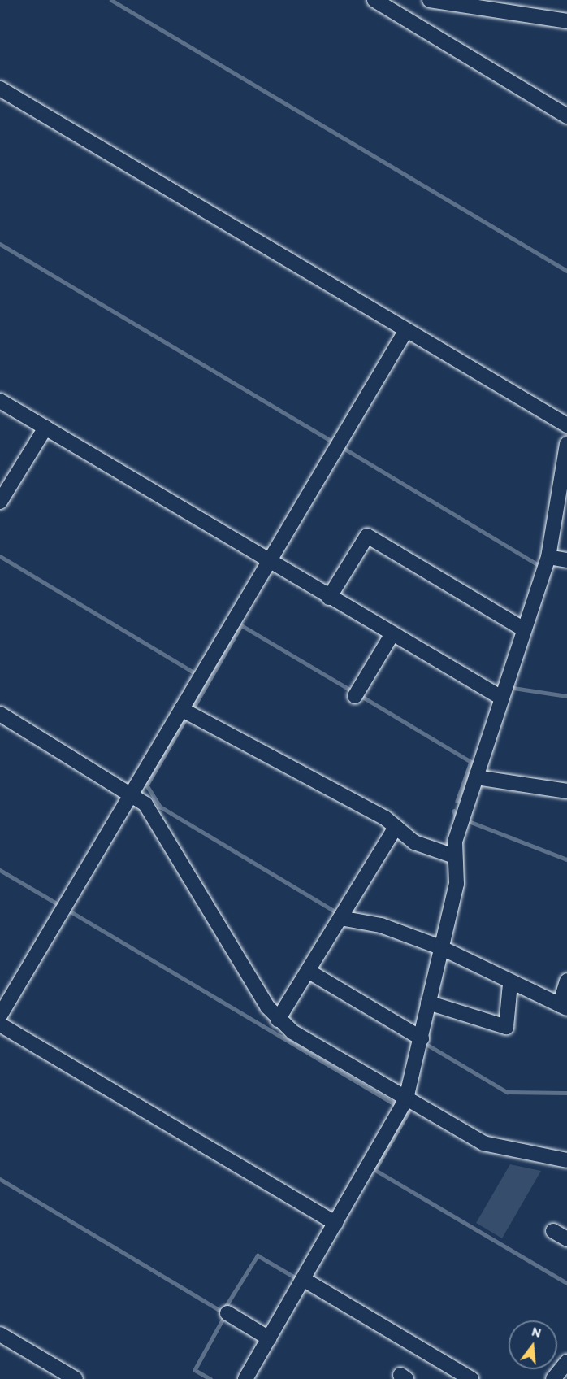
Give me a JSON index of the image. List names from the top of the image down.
{
  "north": "top"
}
